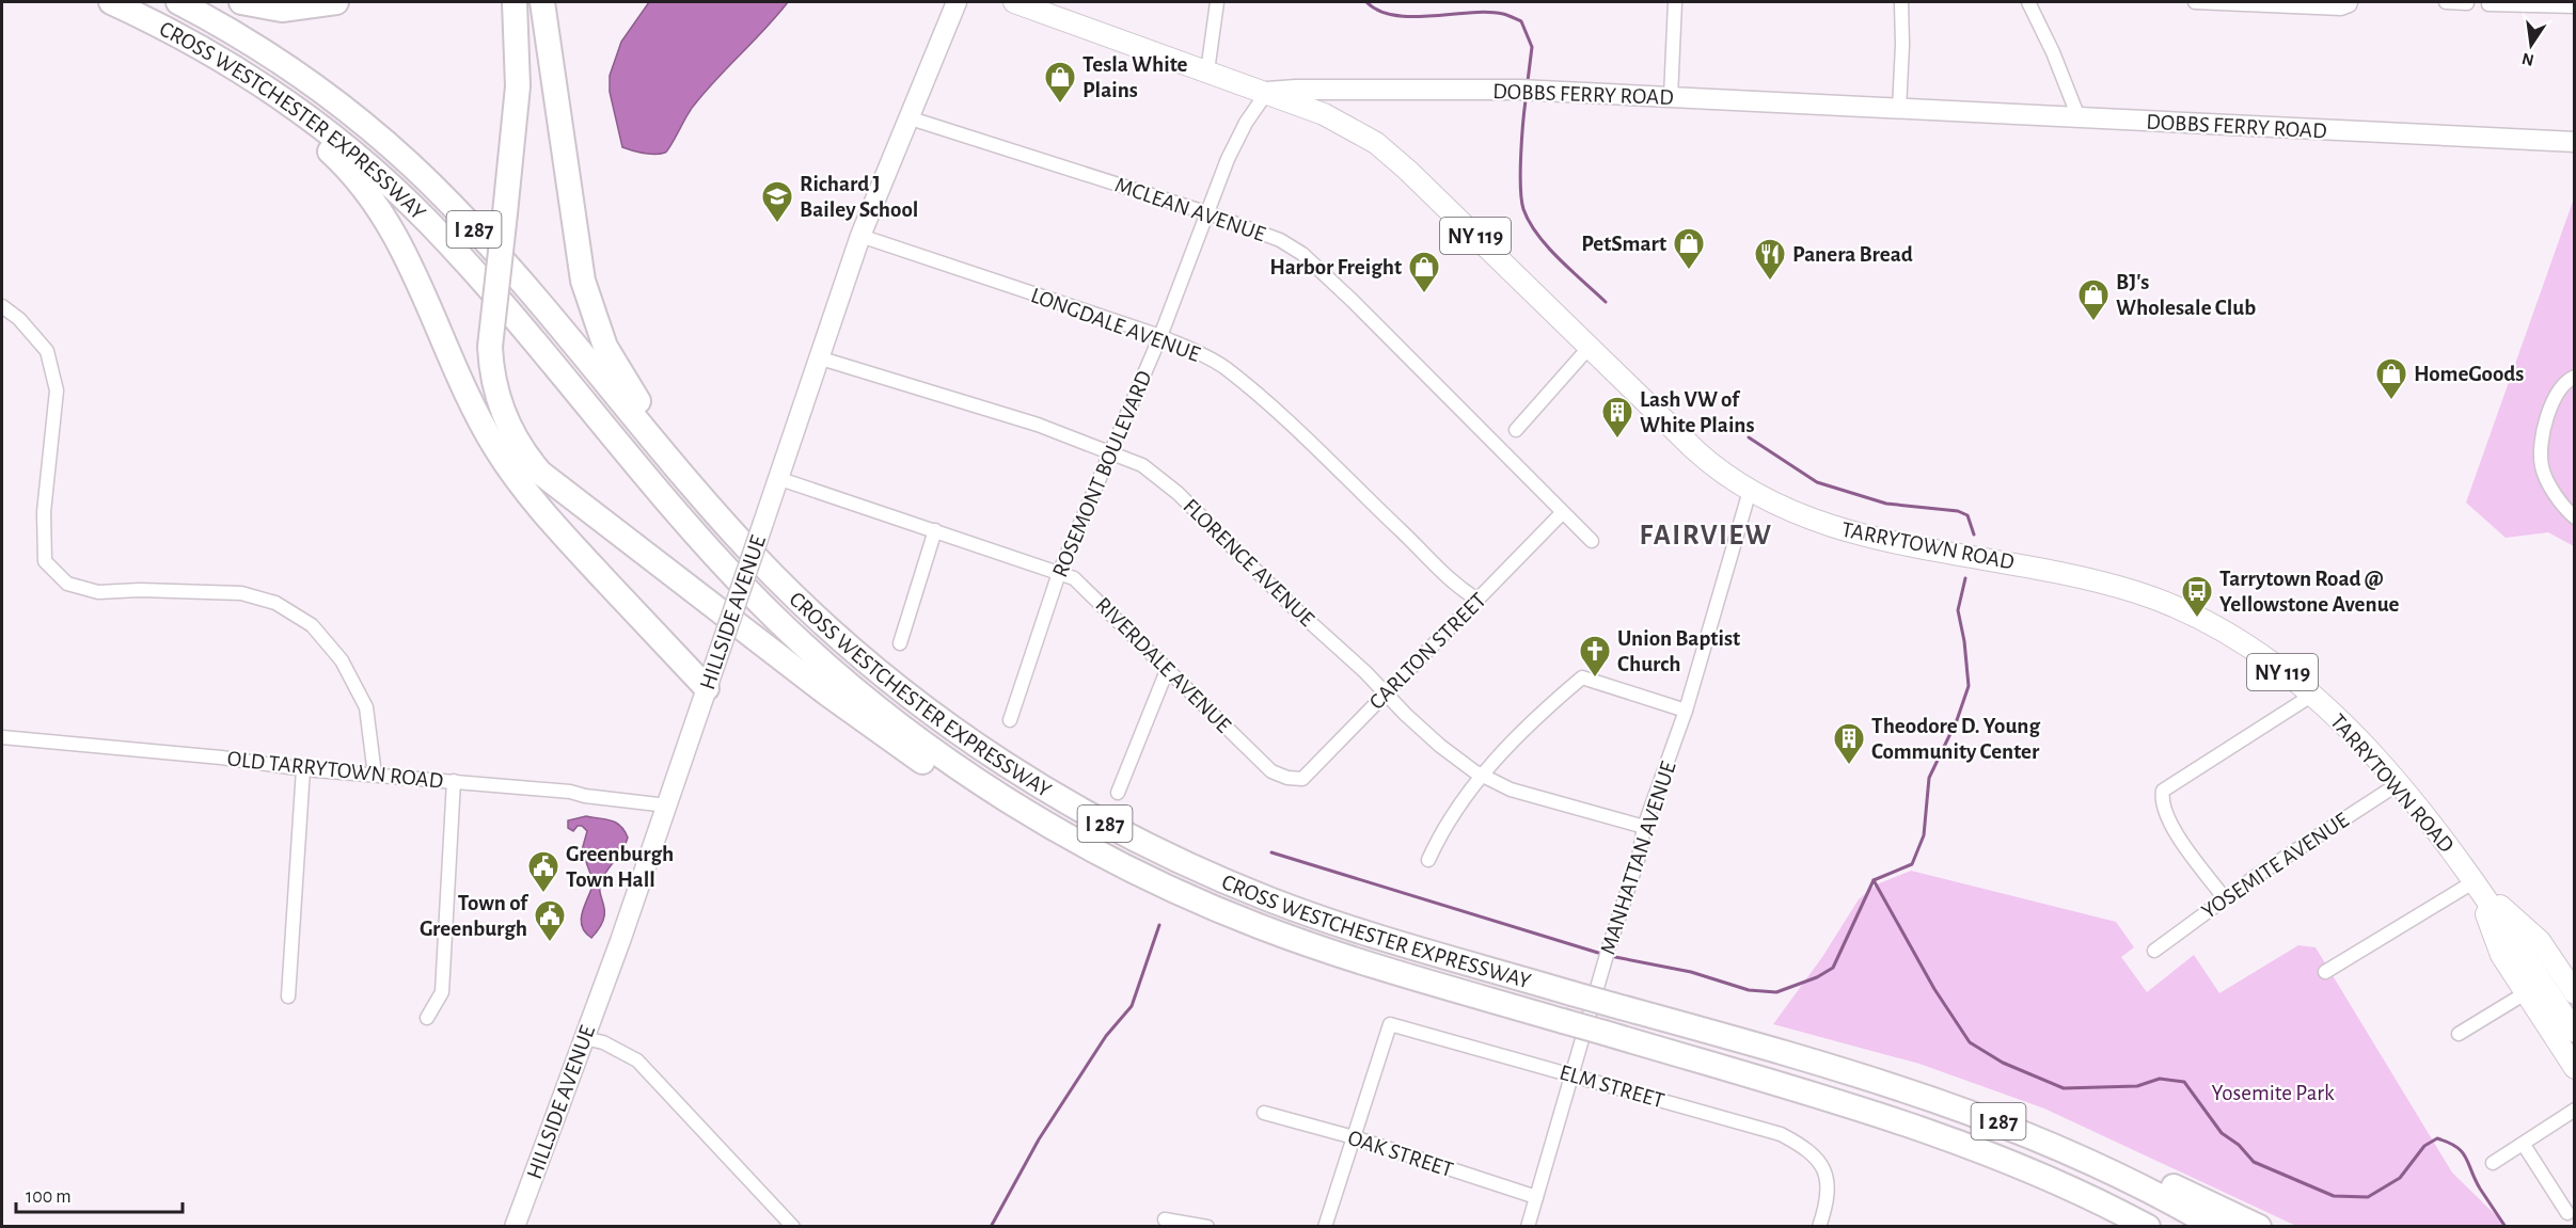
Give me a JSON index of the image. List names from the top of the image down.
{
  "streets": {
    "highway": ["CROSS WESTCHESTER EXPRESSWAY", "I 287"],
    "main road": [
      "DOBBS FERRY ROAD",
      "NY 119",
      "TARRYTOWN ROAD",
      "HILLSIDE AVENUE"
    ],
    "street": [
      "MCLEAN AVENUE",
      "LONGDALE AVENUE",
      "ROSEMONT BOULEVARD",
      "FLORENCE AVENUE",
      "CARLTON STREET",
      "RIVERDALE AVENUE",
      "OLD TARRYTOWN ROAD",
      "MANHATTAN AVENUE",
      "YOSEMITE AVENUE",
      "ELM STREET",
      "OAK STREET"
    ]
  },
  "crossings": [
    ["DOBBS FERRY ROAD", "ROSEMONT BOULEVARD"],
    ["DOBBS FERRY ROAD", "TARRYTOWN ROAD"],
    ["MCLEAN AVENUE", "ROSEMONT BOULEVARD"],
    ["MCLEAN AVENUE", "HILLSIDE AVENUE"],
    ["MCLEAN AVENUE", "CARLTON STREET"],
    ["NY 119", "TARRYTOWN ROAD"],
    ["LONGDALE AVENUE", "ROSEMONT BOULEVARD"],
    ["LONGDALE AVENUE", "HILLSIDE AVENUE"],
    ["LONGDALE AVENUE", "CARLTON STREET"],
    ["ROSEMONT BOULEVARD", "TARRYTOWN ROAD"],
    ["ROSEMONT BOULEVARD", "FLORENCE AVENUE"],
    ["ROSEMONT BOULEVARD", "RIVERDALE AVENUE"],
    ["TARRYTOWN ROAD", "MANHATTAN AVENUE"],
    ["TARRYTOWN ROAD", "YOSEMITE AVENUE"],
    ["FLORENCE AVENUE", "HILLSIDE AVENUE"],
    ["FLORENCE AVENUE", "CARLTON STREET"],
    ["FLORENCE AVENUE", "MANHATTAN AVENUE"],
    ["HILLSIDE AVENUE", "RIVERDALE AVENUE"],
    ["HILLSIDE AVENUE", "OLD TARRYTOWN ROAD"],
    ["CARLTON STREET", "RIVERDALE AVENUE"],
    ["MANHATTAN AVENUE", "ELM STREET"],
    ["MANHATTAN AVENUE", "OAK STREET"],
    ["ELM STREET", "OAK STREET"]
  ],
  "districts": ["FAIRVIEW"],
  "parks": ["Yosemite Park"],
  "places": {
    "shop": [
      "Tesla White Plains",
      "PetSmart",
      "Harbor Freight",
      "BJ's Wholesale Club",
      "HomeGoods"
    ],
    "school or university": ["Richard J Bailey School"],
    "restaurant": ["Panera Bread"],
    "building": ["Lash VW of White Plains", "Theodore D. Young Community Center"],
    "bus stop": ["Tarrytown Road @ Yellowstone Avenue"],
    "church": ["Union Baptist Church"],
    "public building": ["Greenburgh Town Hall", "Town of Greenburgh"]
  },
  "scale_bar": "100 m",
  "north": "bottom"
}
